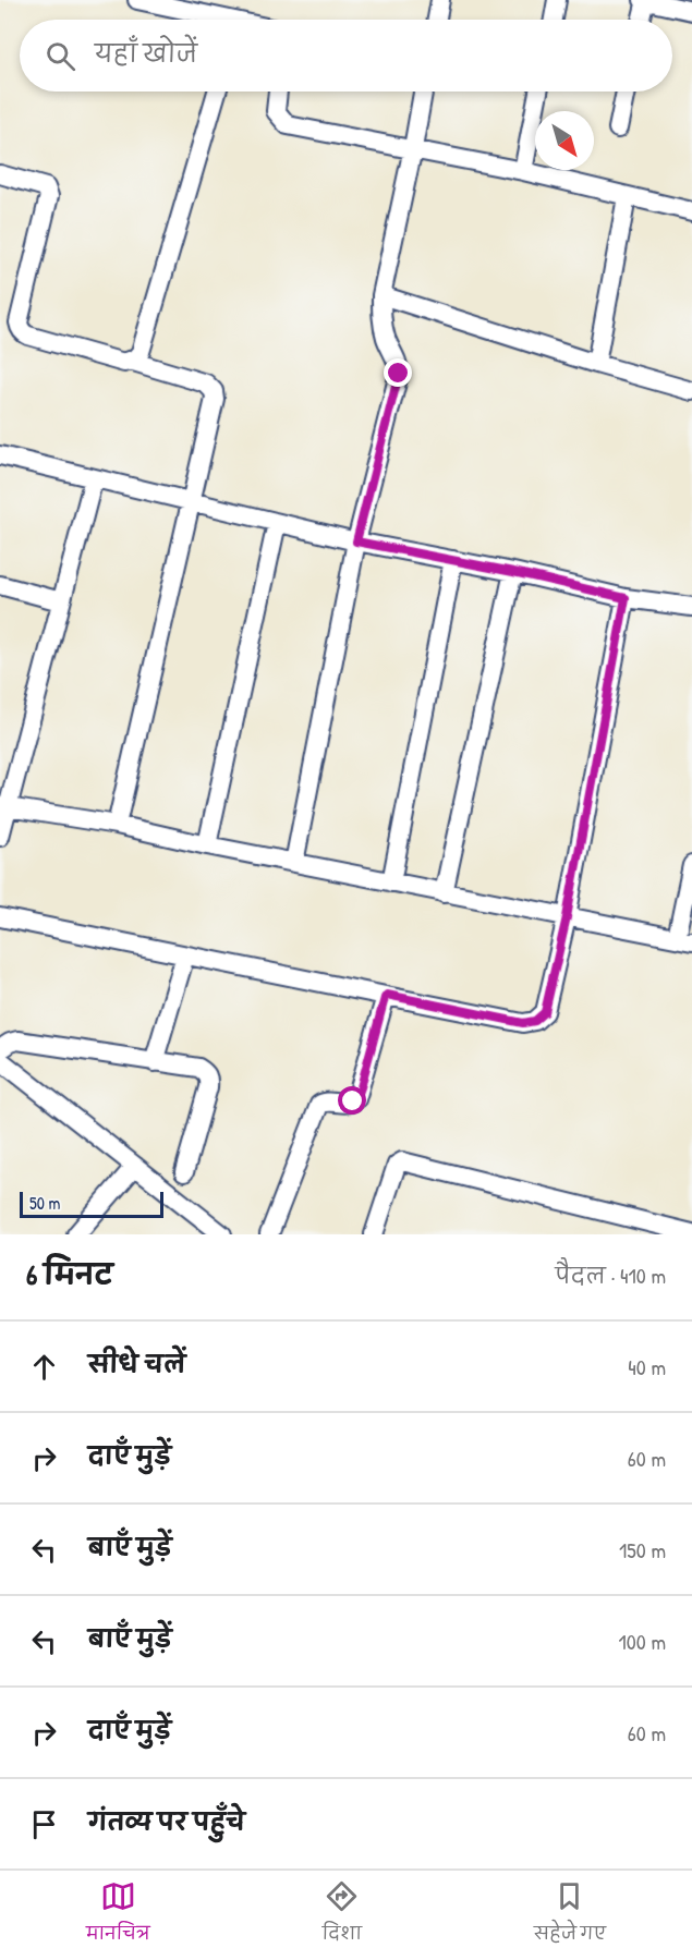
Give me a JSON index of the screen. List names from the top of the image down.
{
  "scale_bar": "50 m",
  "north": "bottom right",
  "page": {
    "search": "यहाँ खोजें",
    "scale": "50 m",
    "heading": ["6 मिनट", "पैदल · 410 m"],
    "list": [
      ["सीधे चलें", "40 m"],
      ["दाएँ मुड़ें", "60 m"],
      ["बाएँ मुड़ें", "150 m"],
      ["बाएँ मुड़ें", "100 m"],
      ["दाएँ मुड़ें", "60 m"],
      "गंतव्य पर पहुँचे"
    ],
    "nav": ["मानचित्र", "दिशा", "सहेजे गए"]
  }
}
